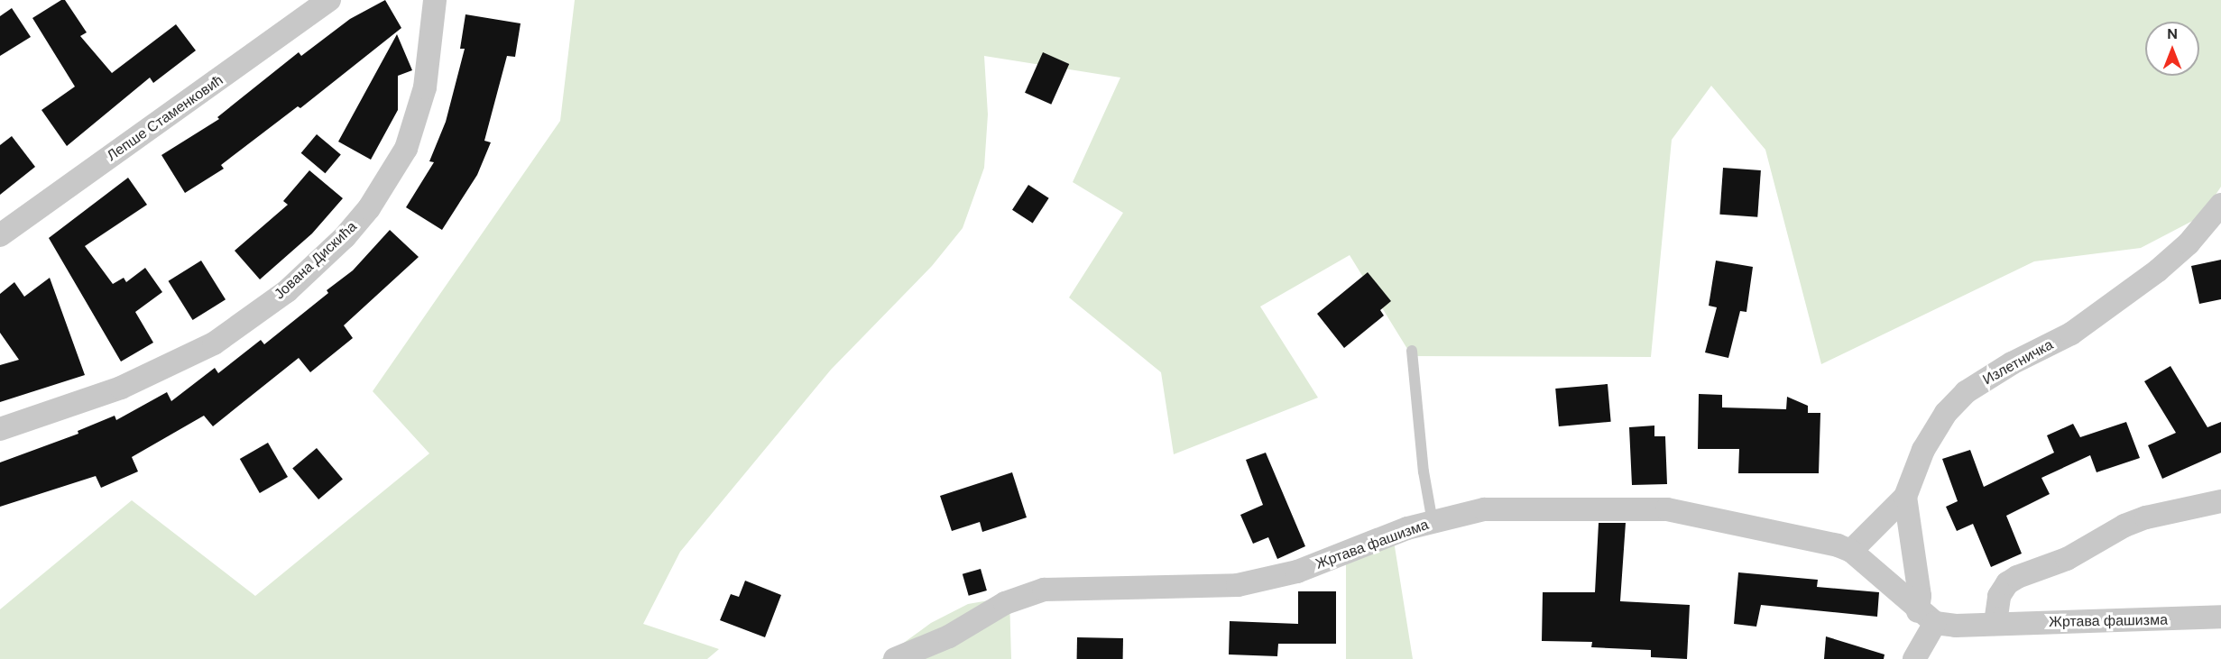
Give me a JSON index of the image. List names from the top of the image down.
{
  "streets": {
    "street": [
      "Лепше Стаменковић",
      "Јована Дискића",
      "Излетничка",
      "Жртава фашизма"
    ]
  },
  "crossings": [
    ["Излетничка", "Жртава фашизма"]
  ],
  "north": "top"
}
